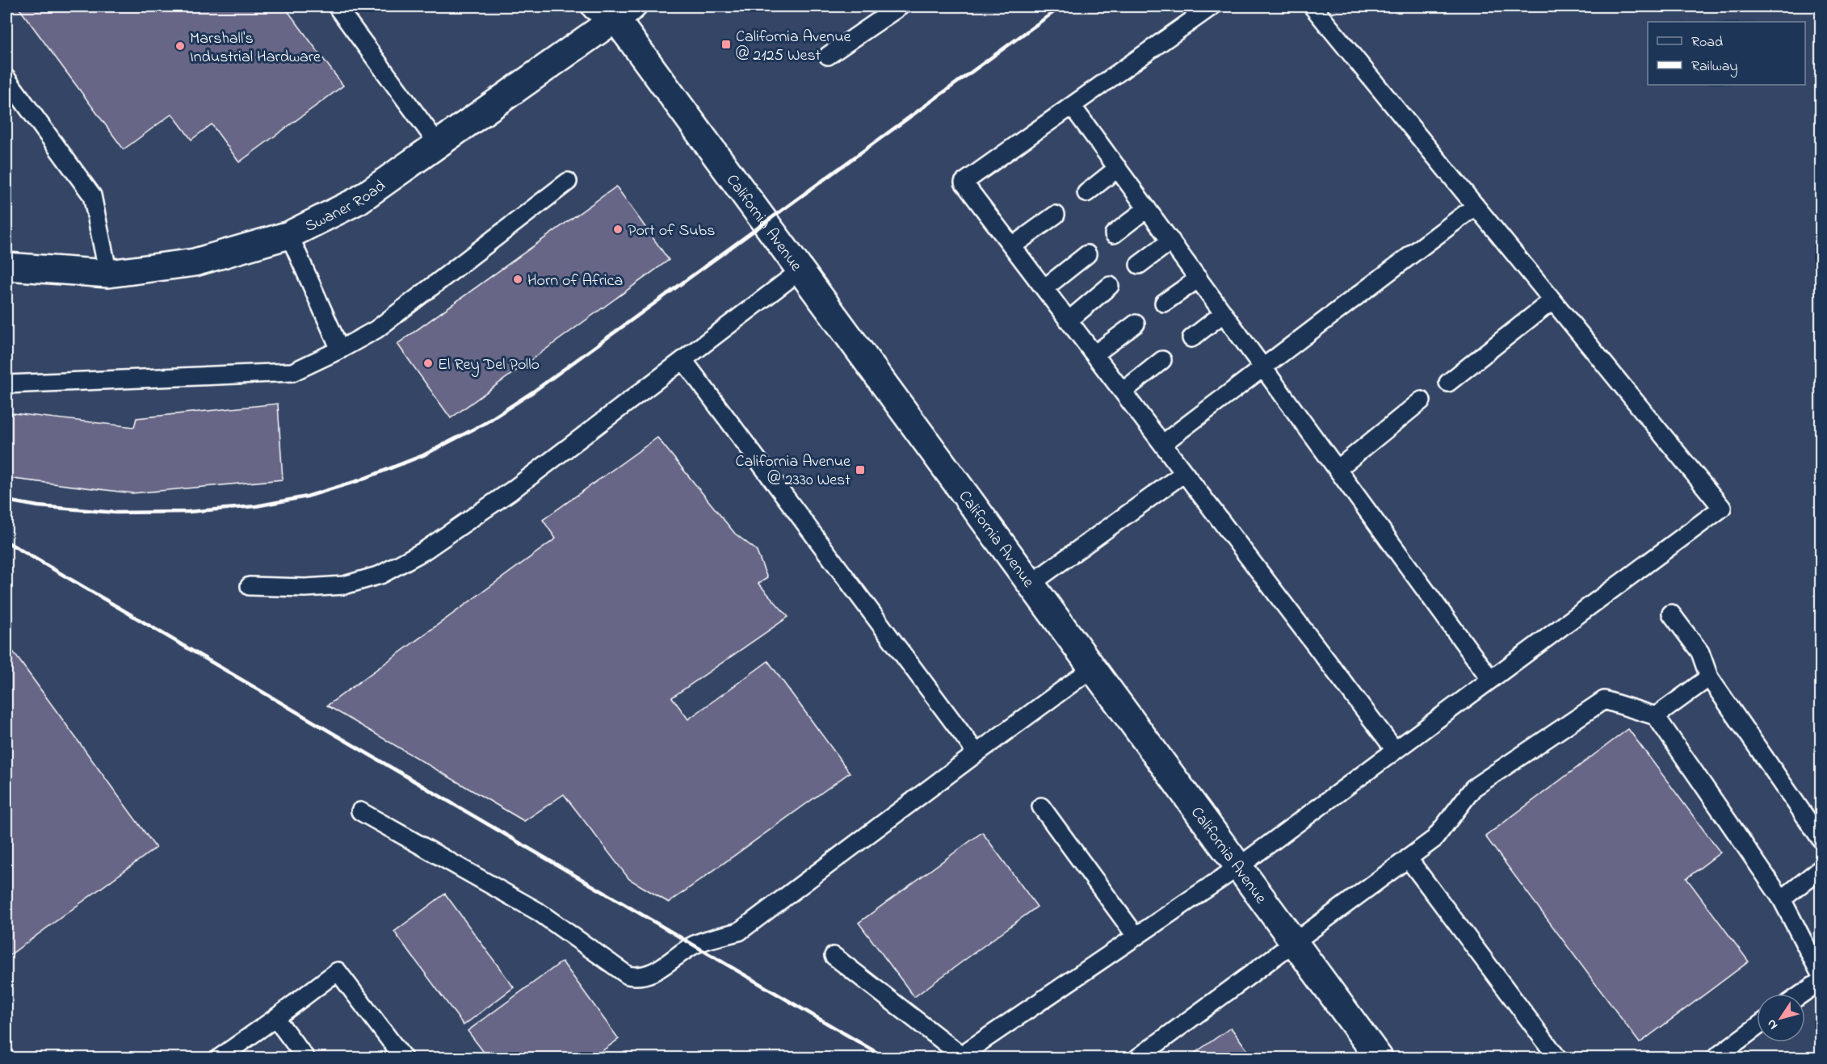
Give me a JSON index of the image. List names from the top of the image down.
{
  "streets": {
    "main road": ["Swaner Road", "California Avenue"]
  },
  "crossings": [
    ["Swaner Road", "California Avenue"]
  ],
  "places": {
    "transit": ["California Avenue @ 2125 West", "California Avenue @ 2330 West"],
    "other": [
      "Marshall's Industrial Hardware",
      "Port of Subs",
      "Horn of Africa",
      "El Rey Del Pollo"
    ]
  },
  "legend": ["Road", "Railway"],
  "north": "bottom left"
}
